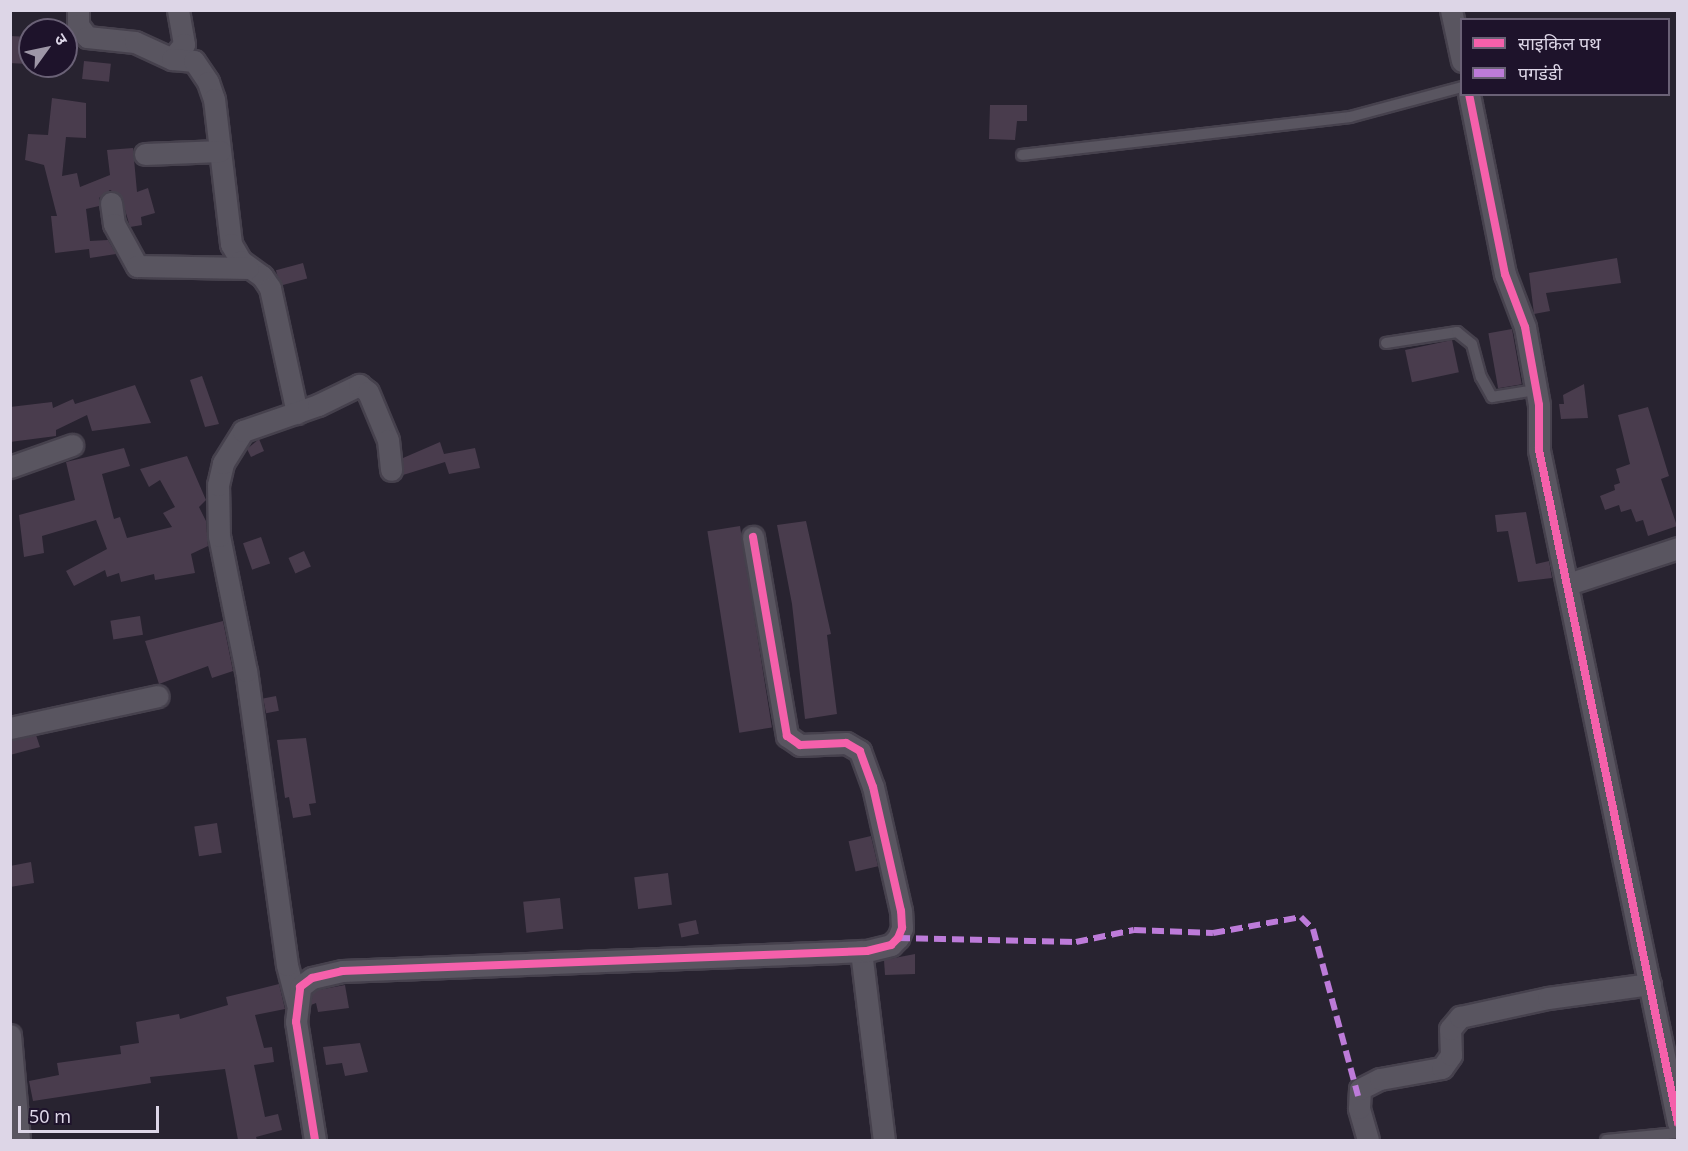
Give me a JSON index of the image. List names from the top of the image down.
{
  "legend": ["साइकिल पथ", "पगडंडी"],
  "scale_bar": "50 m",
  "north": "top right"
}
